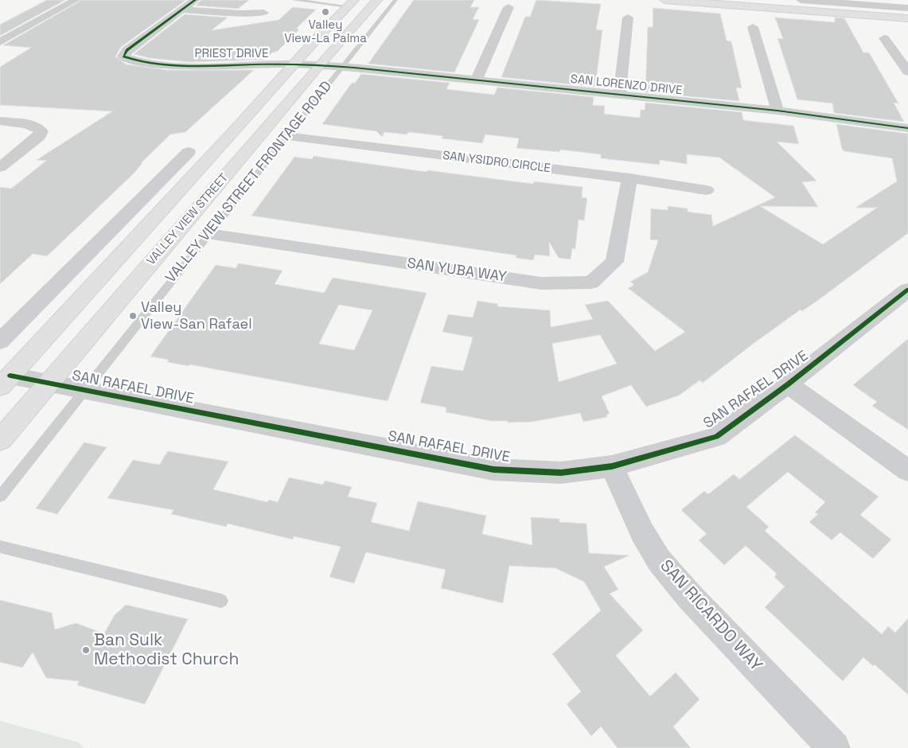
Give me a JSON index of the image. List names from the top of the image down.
{
  "streets": {
    "main road": ["VALLEY VIEW STREET"],
    "street": [
      "PRIEST DRIVE",
      "SAN LORENZO DRIVE",
      "SAN YSIDRO CIRCLE",
      "SAN YUBA WAY",
      "SAN RAFAEL DRIVE",
      "SAN RICARDO WAY"
    ],
    "lane": ["VALLEY VIEW STREET FRONTAGE ROAD"]
  },
  "crossings": [
    ["PRIEST DRIVE", "SAN LORENZO DRIVE"],
    ["PRIEST DRIVE", "VALLEY VIEW STREET FRONTAGE ROAD"],
    ["PRIEST DRIVE", "VALLEY VIEW STREET"],
    ["SAN LORENZO DRIVE", "VALLEY VIEW STREET FRONTAGE ROAD"],
    ["SAN YSIDRO CIRCLE", "VALLEY VIEW STREET FRONTAGE ROAD"],
    ["SAN YSIDRO CIRCLE", "SAN YUBA WAY"],
    ["VALLEY VIEW STREET FRONTAGE ROAD", "SAN YUBA WAY"],
    ["VALLEY VIEW STREET FRONTAGE ROAD", "SAN RAFAEL DRIVE"],
    ["VALLEY VIEW STREET", "SAN RAFAEL DRIVE"],
    ["SAN RAFAEL DRIVE", "SAN RICARDO WAY"]
  ],
  "places": ["Valley View-La Palma", "Valley View-San Rafael", "Ban Sulk Methodist Church"]
}
